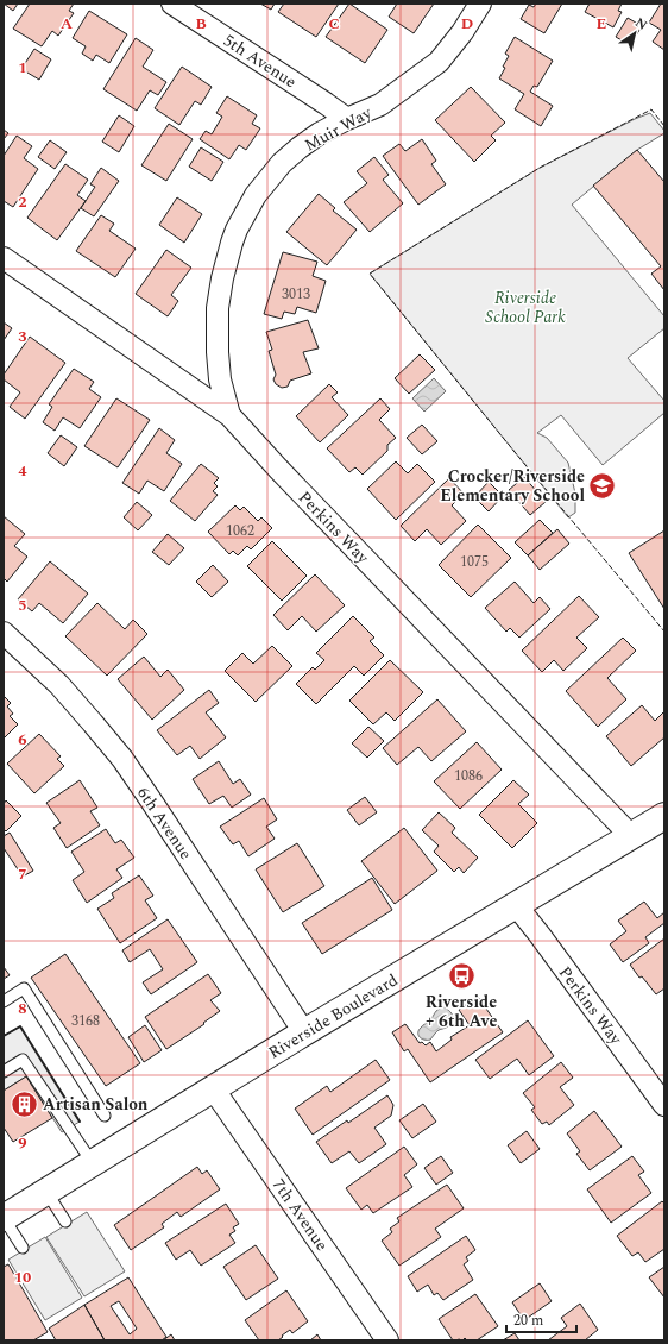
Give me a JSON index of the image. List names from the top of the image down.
{
  "streets": {
    "main road": ["Riverside Boulevard"],
    "street": [
      "5th Avenue",
      "Muir Way",
      "Perkins Way",
      "6th Avenue",
      "7th Avenue"
    ]
  },
  "crossings": [
    ["5th Avenue", "Muir Way"],
    ["Muir Way", "Perkins Way"],
    ["Perkins Way", "Riverside Boulevard"],
    ["6th Avenue", "Riverside Boulevard"],
    ["Riverside Boulevard", "7th Avenue"]
  ],
  "parks": ["Riverside School Park"],
  "places": {
    "school or university": ["Crocker/Riverside Elementary School"],
    "bus stop": ["Riverside + 6th Ave"],
    "building": ["Artisan Salon"]
  },
  "house_numbers": [
    "3013",
    "1062",
    "1075",
    "1086",
    "3168"
  ],
  "scale_bar": "20 m",
  "north": "top right",
  "grid": {
    "columns": [
      "A",
      "B",
      "C",
      "D",
      "E"
    ],
    "rows": [
      "1",
      "2",
      "3",
      "4",
      "5",
      "6",
      "7",
      "8",
      "9",
      "10"
    ]
  }
}
